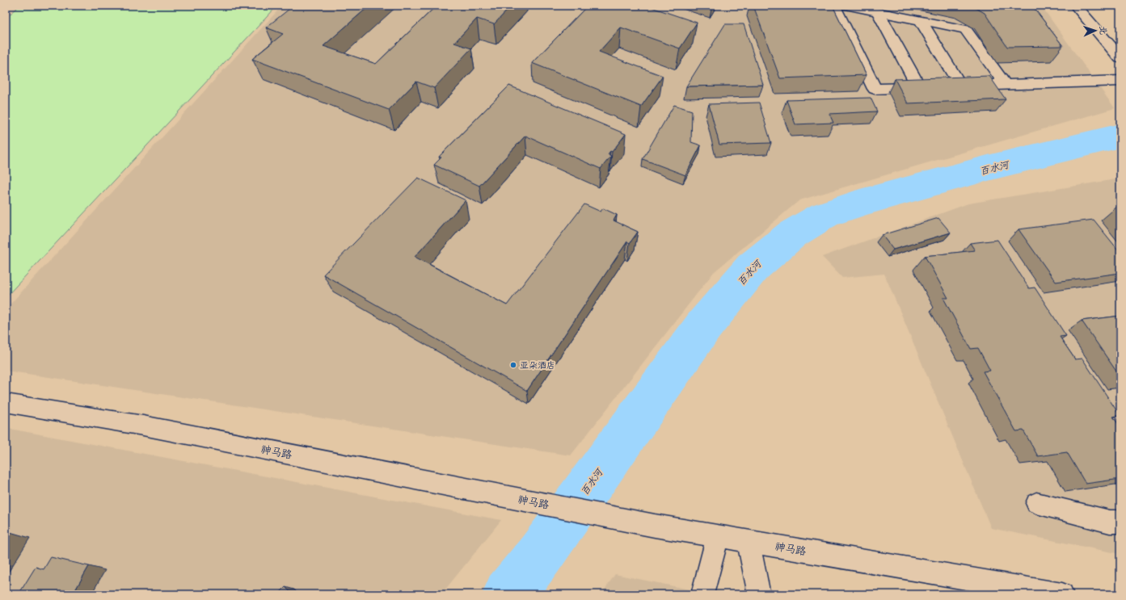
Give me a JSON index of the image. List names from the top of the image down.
{
  "streets": {
    "street": ["神马路"]
  },
  "water": ["百水河"],
  "places": ["亚朵酒店"],
  "north": "right"
}
